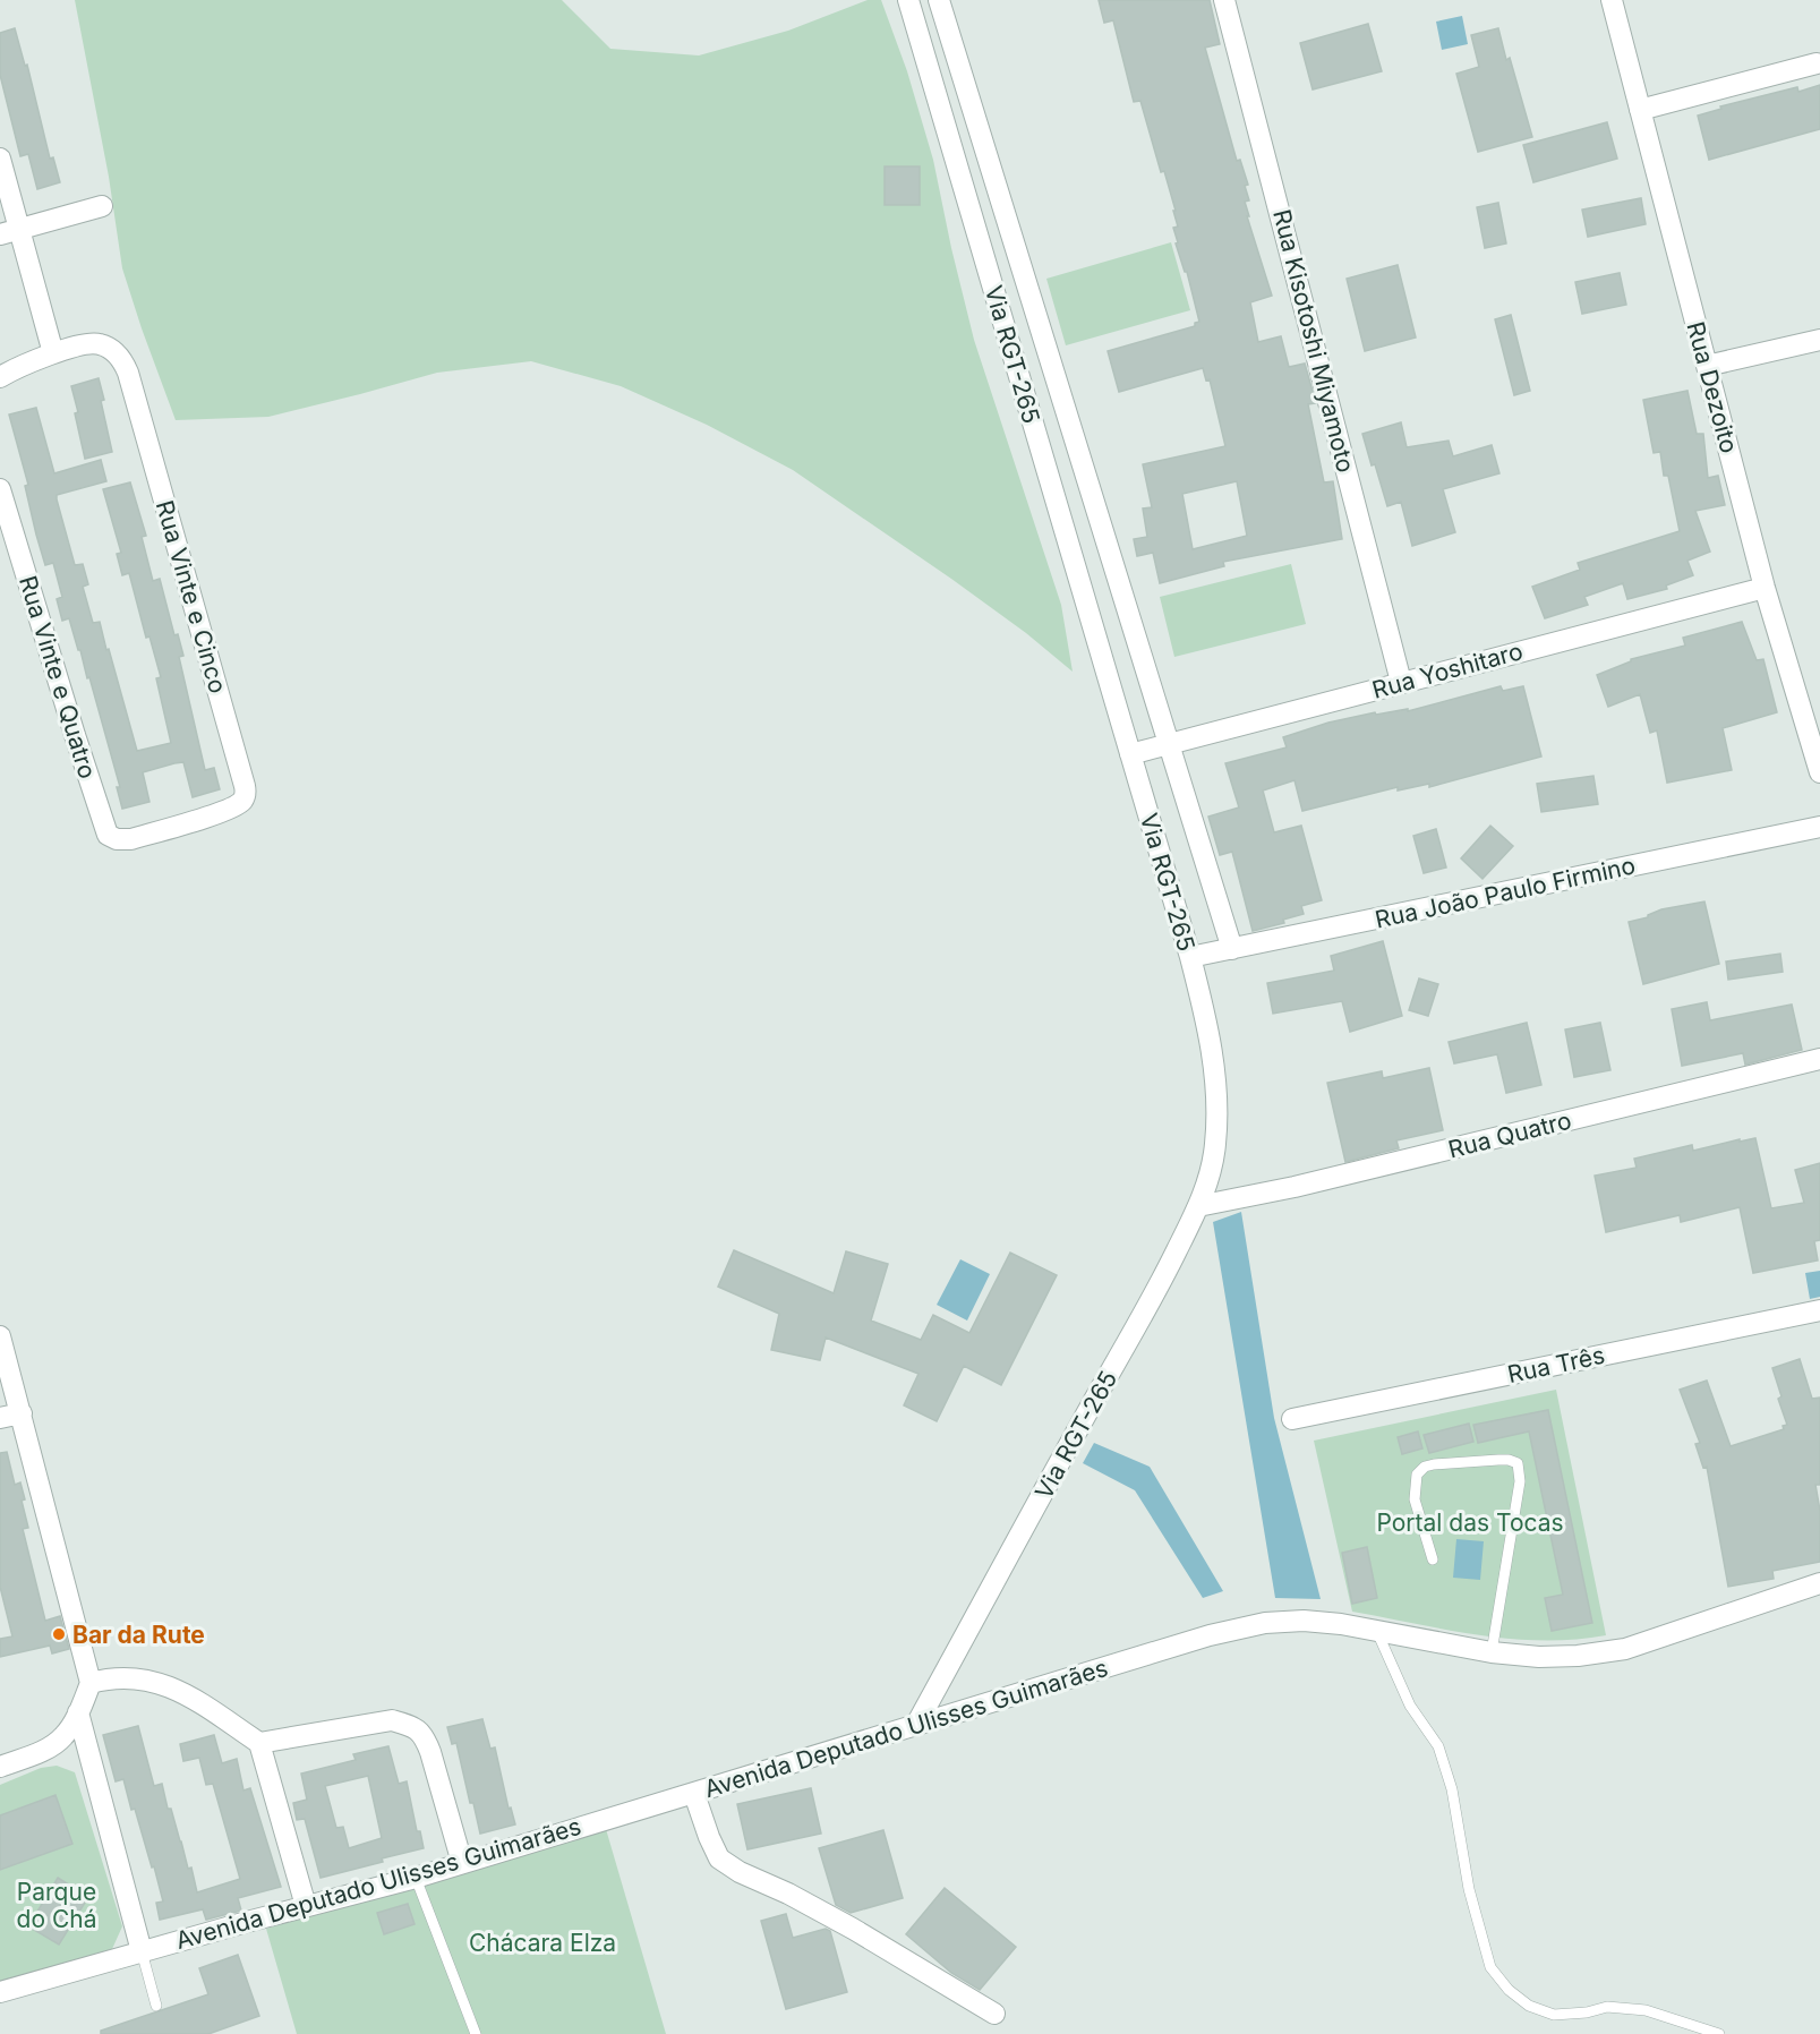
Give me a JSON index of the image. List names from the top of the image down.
{
  "streets": {
    "street": [
      "Rua Kisotoshi Miyamoto",
      "Via RGT-265",
      "Rua Dezoito",
      "Rua Vinte e Cinco",
      "Rua Yoshitaro",
      "Rua Vinte e Quatro",
      "Rua João Paulo Firmino",
      "Rua Quatro",
      "Rua Três",
      "Avenida Deputado Ulisses Guimarães"
    ]
  },
  "crossings": [
    ["Rua Kisotoshi Miyamoto", "Rua Yoshitaro"],
    ["Via RGT-265", "Rua Yoshitaro"],
    ["Via RGT-265", "Rua João Paulo Firmino"],
    ["Via RGT-265", "Rua Quatro"],
    ["Via RGT-265", "Avenida Deputado Ulisses Guimarães"],
    ["Rua Dezoito", "Rua Yoshitaro"],
    ["Rua Vinte e Cinco", "Rua Vinte e Quatro"]
  ],
  "parks": ["Portal das Tocas", "Parque do Chá", "Chácara Elza"],
  "places": ["Bar da Rute"]
}
